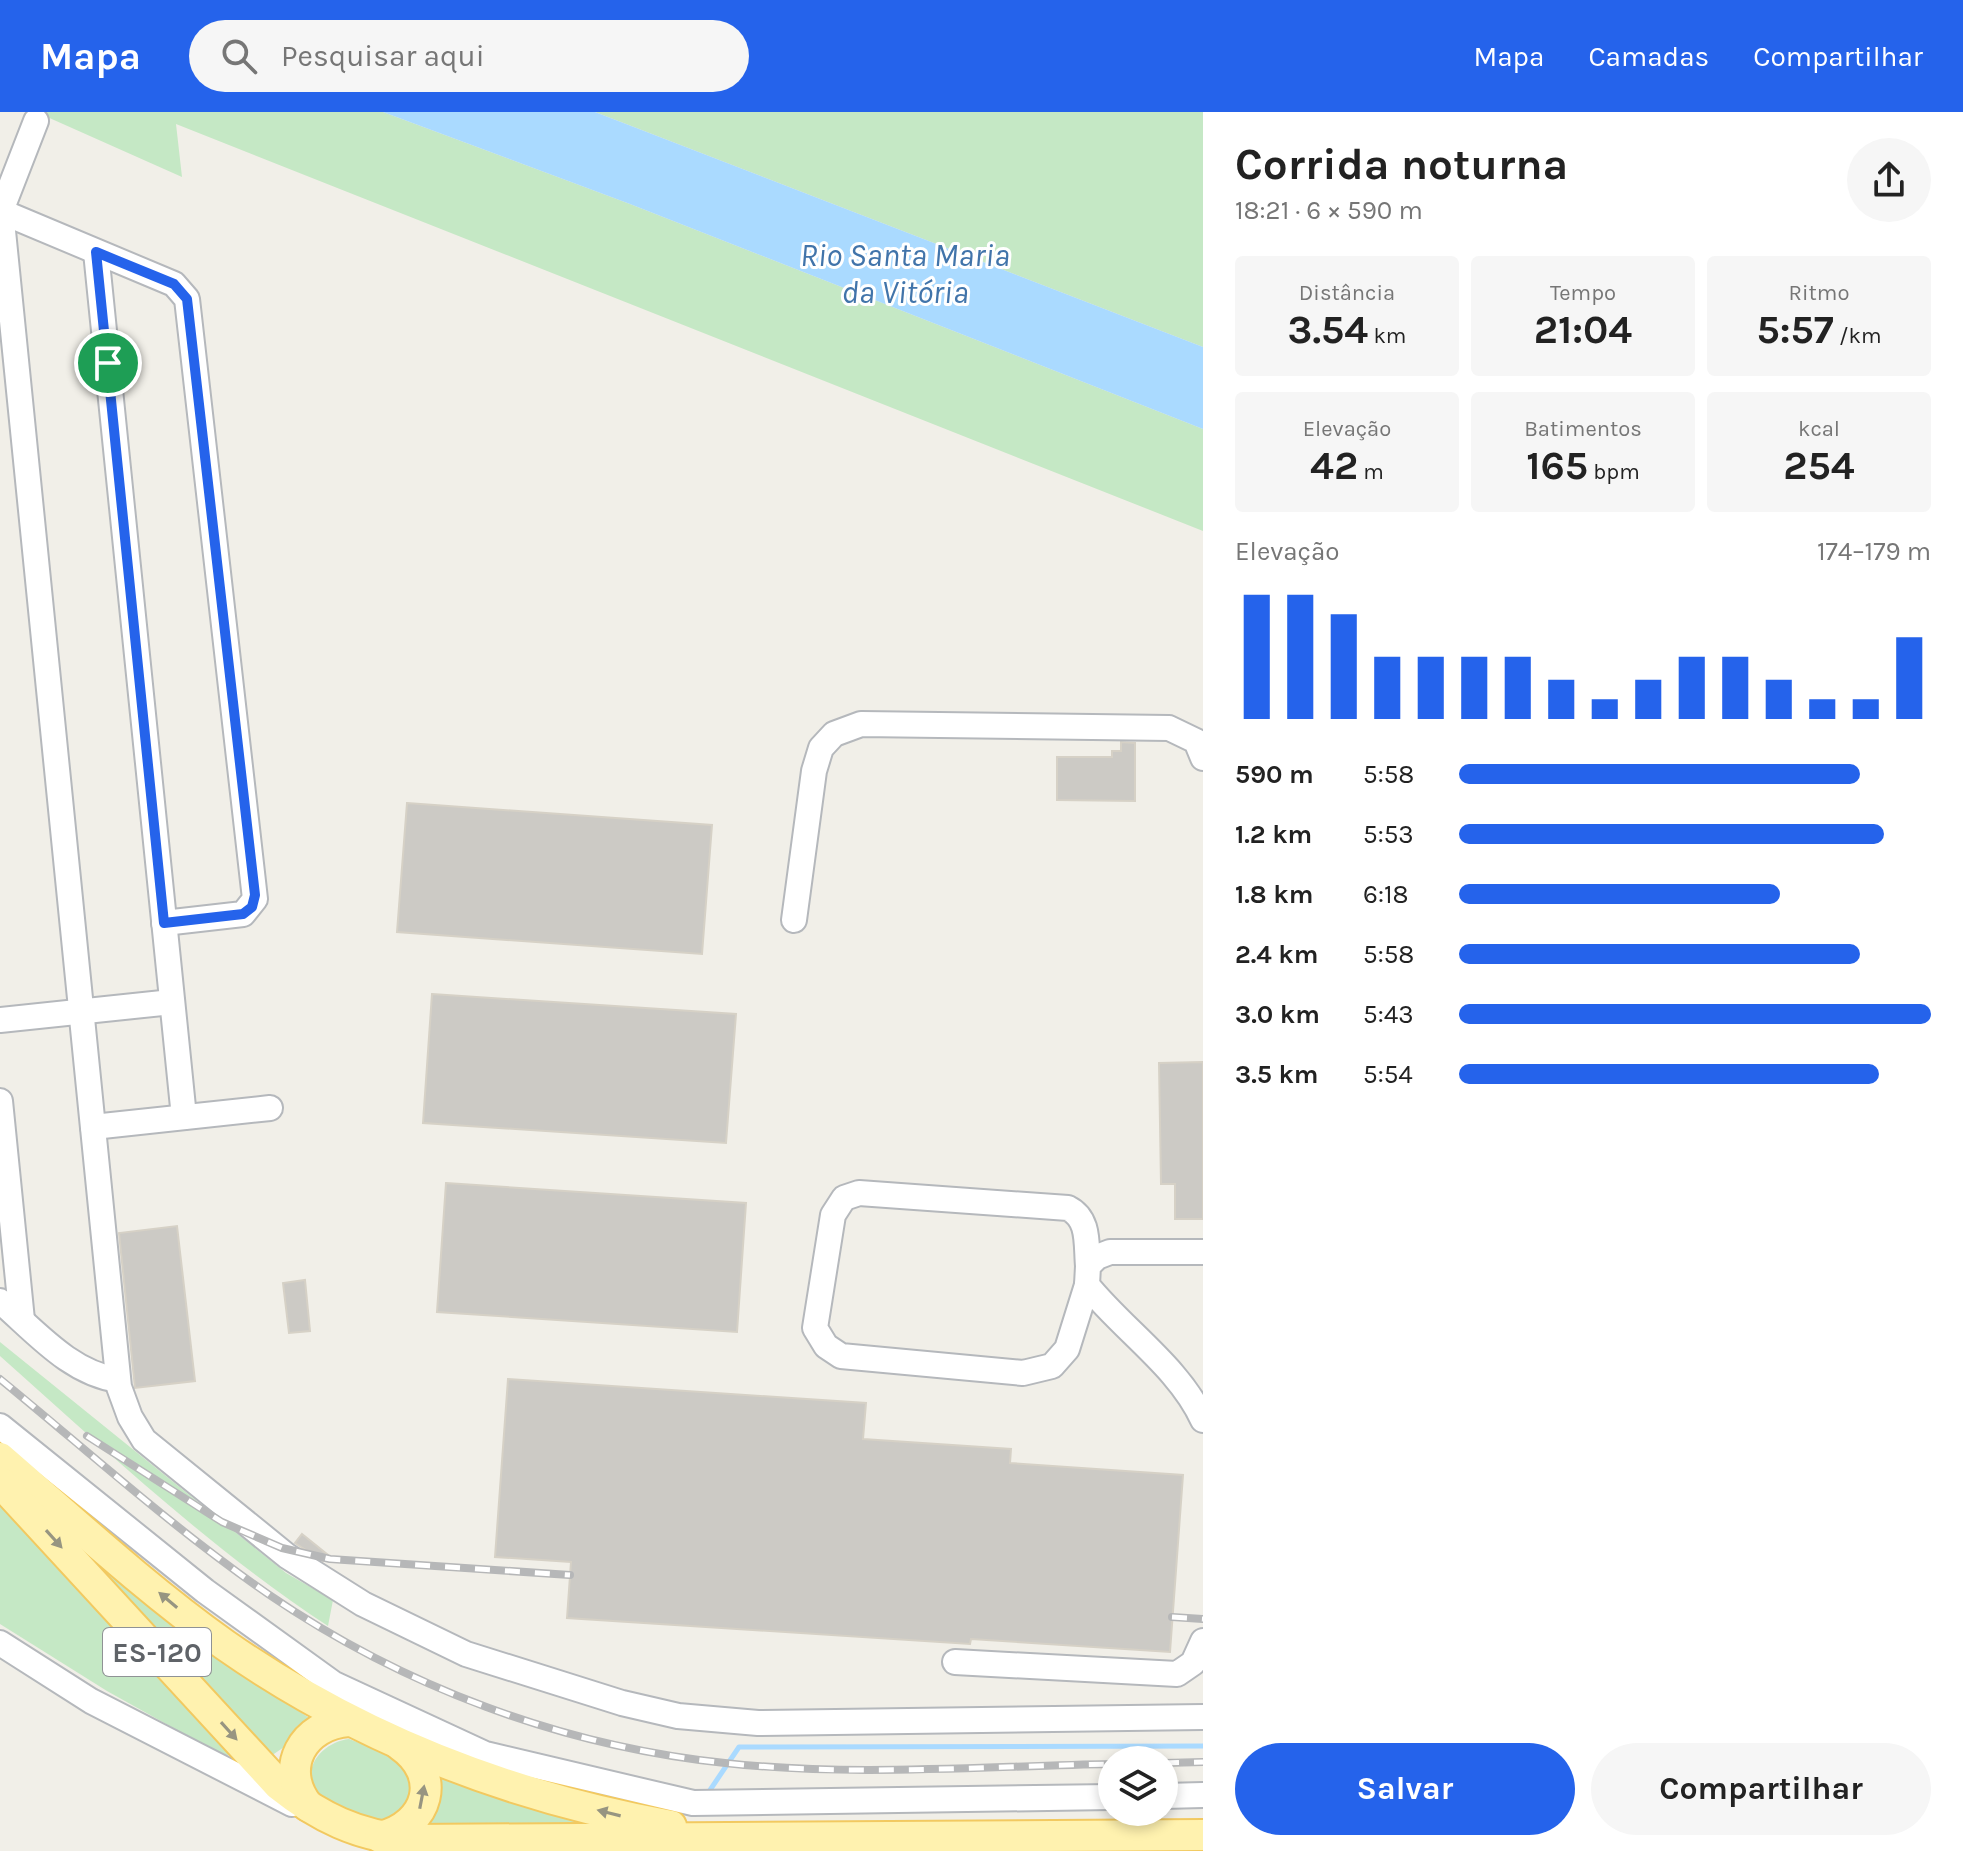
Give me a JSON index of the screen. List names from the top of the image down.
{
  "streets": {
    "main road": ["ES-120"]
  },
  "water": ["Rio Santa Maria da Vitória"],
  "page": {
    "header": "Mapa",
    "search": "Pesquisar aqui",
    "nav": ["Mapa", "Camadas", "Compartilhar"],
    "heading": ["Corrida noturna", "18:21 · 6 × 590 m"],
    "stats": [
      ["Distância", "3.54 km"],
      ["Tempo", "21:04"],
      ["Ritmo", "5:57 /km"],
      ["Elevação", "42 m"],
      ["Batimentos", "165 bpm"],
      ["kcal", "254"]
    ],
    "chart": ["Elevação", "174–179 m"],
    "list": [
      {
        "name": "590 m",
        "note": "5:58"
      },
      {
        "name": "1.2 km",
        "note": "5:53"
      },
      {
        "name": "1.8 km",
        "note": "6:18"
      },
      {
        "name": "2.4 km",
        "note": "5:58"
      },
      {
        "name": "3.0 km",
        "note": "5:43"
      },
      {
        "name": "3.5 km",
        "note": "5:54"
      }
    ],
    "buttons": ["Salvar", "Compartilhar"]
  }
}
